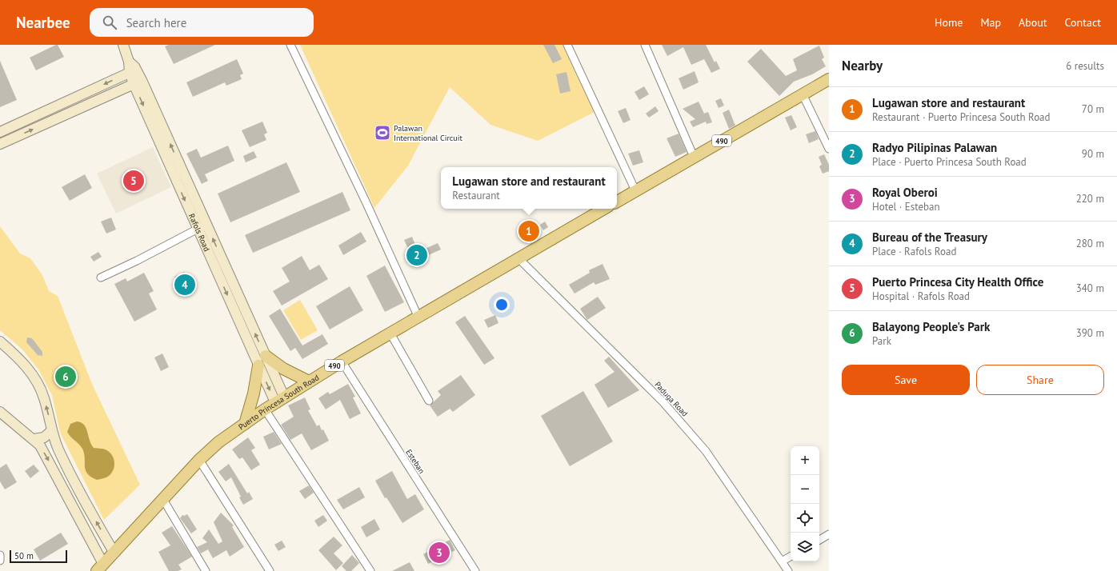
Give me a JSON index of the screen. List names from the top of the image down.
{
  "streets": {
    "main road": ["490", "Puerto Princesa South Road"],
    "street": ["Rafols Road", "Paduga Road", "Esteban"]
  },
  "crossings": [
    ["Rafols Road", "Puerto Princesa South Road"],
    ["Paduga Road", "Puerto Princesa South Road"],
    ["Puerto Princesa South Road", "Esteban"]
  ],
  "places": {
    "sports": ["Palawan International Circuit"]
  },
  "scale_bar": "50 m",
  "page": {
    "header": "Nearbee",
    "search": "Search here",
    "nav": [
      "Home",
      "Map",
      "About",
      "Contact"
    ],
    "heading": ["Nearby", "6 results"],
    "list": [
      {
        "mark": "1",
        "name": "Lugawan store and restaurant",
        "note": "Restaurant · Puerto Princesa South Road",
        "value": "70 m"
      },
      {
        "mark": "2",
        "name": "Radyo Pilipinas Palawan",
        "note": "Place · Puerto Princesa South Road",
        "value": "90 m"
      },
      {
        "mark": "3",
        "name": "Royal Oberoi",
        "note": "Hotel · Esteban",
        "value": "220 m"
      },
      {
        "mark": "4",
        "name": "Bureau of the Treasury",
        "note": "Place · Rafols Road",
        "value": "280 m"
      },
      {
        "mark": "5",
        "name": "Puerto Princesa City Health Office",
        "note": "Hospital · Rafols Road",
        "value": "340 m"
      },
      {
        "mark": "6",
        "name": "Balayong People's Park",
        "note": "Park",
        "value": "390 m"
      }
    ],
    "popup": ["Lugawan store and restaurant", "Restaurant"],
    "pins": [
      "5",
      "1",
      "2",
      "4",
      "6",
      "3"
    ],
    "buttons": ["Save", "Share"],
    "map_buttons": ["+", "−"],
    "scale": "50 m"
  }
}
